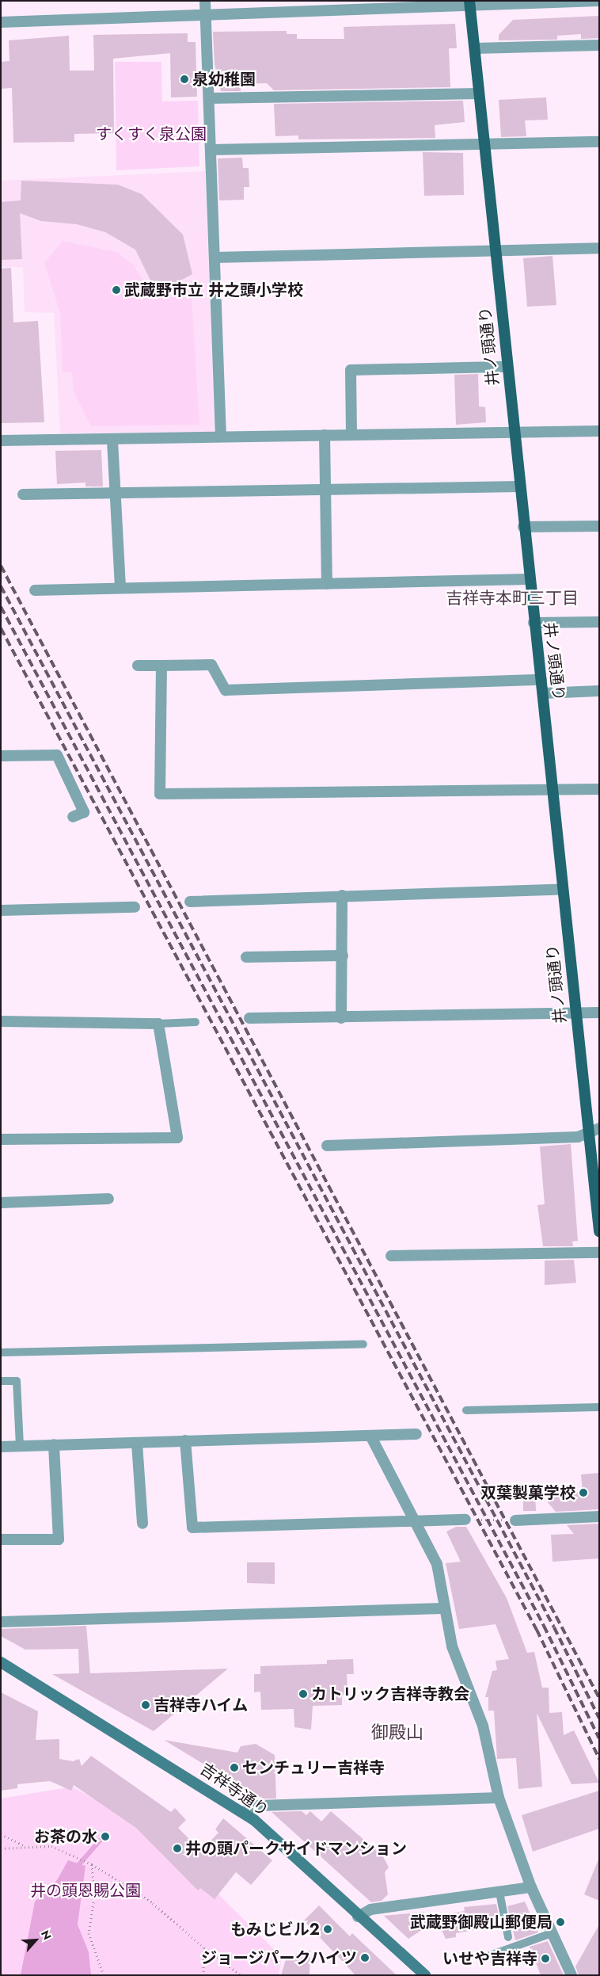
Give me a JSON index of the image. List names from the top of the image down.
{
  "streets": {
    "main road": ["井ノ頭通り", "吉祥寺通り"]
  },
  "districts": ["吉祥寺本町三丁目", "御殿山"],
  "parks": ["すくすく泉公園", "井の頭恩賜公園"],
  "places": [
    "泉幼稚園",
    "武蔵野市立 井之頭小学校",
    "双葉製菓学校",
    "カトリック吉祥寺教会",
    "吉祥寺ハイム",
    "センチュリー吉祥寺",
    "お茶の水",
    "井の頭パークサイドマンション",
    "武蔵野御殿山郵便局",
    "もみじビル2",
    "ジョージパークハイツ",
    "いせや吉祥寺"
  ],
  "north": "top right"
}
